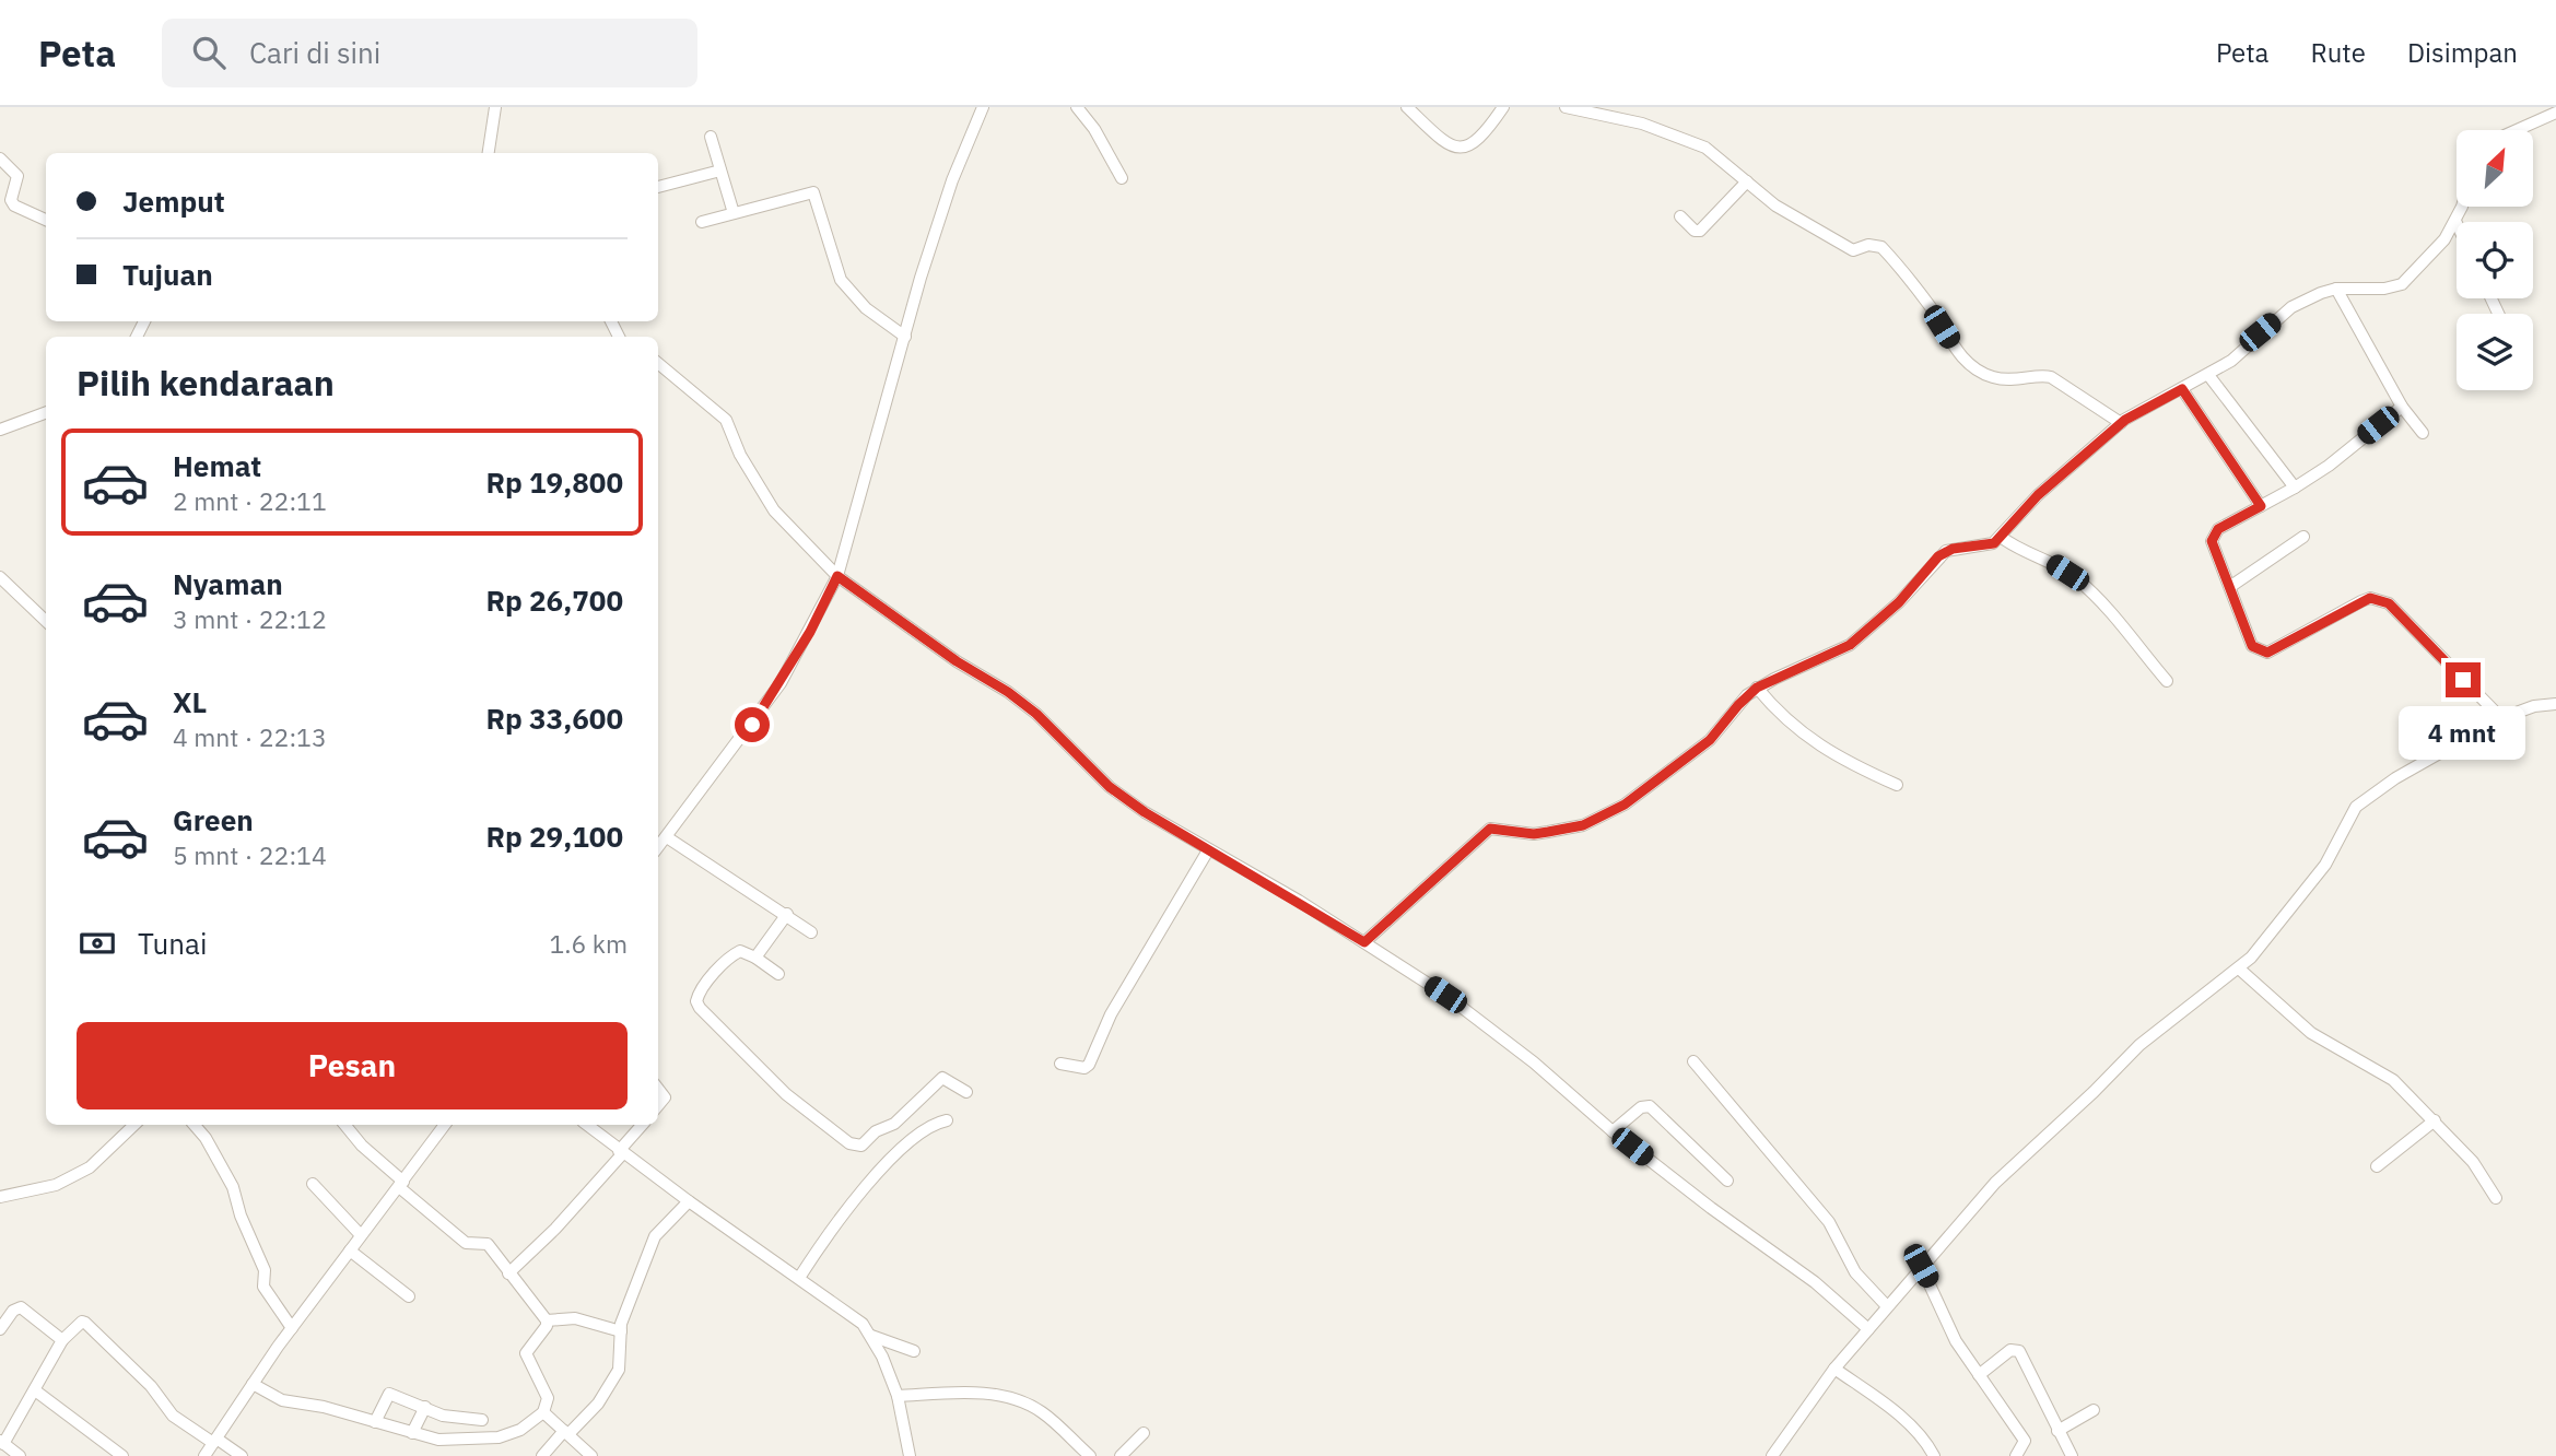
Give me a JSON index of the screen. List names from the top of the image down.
{
  "north": "top right",
  "page": {
    "header": "Peta",
    "search": "Cari di sini",
    "nav": ["Peta", "Rute", "Disimpan"],
    "banner": ["Jemput", "Tujuan"],
    "heading": "Pilih kendaraan",
    "list": [
      {
        "name": "Hemat",
        "note": "2 mnt · 22:11",
        "value": "Rp 19,800"
      },
      {
        "name": "Nyaman",
        "note": "3 mnt · 22:12",
        "value": "Rp 26,700"
      },
      {
        "name": "XL",
        "note": "4 mnt · 22:13",
        "value": "Rp 33,600"
      },
      {
        "name": "Green",
        "note": "5 mnt · 22:14",
        "value": "Rp 29,100"
      }
    ],
    "bubble": "4 mnt",
    "pay": ["Tunai", "1.6 km"],
    "buttons": "Pesan"
  }
}
